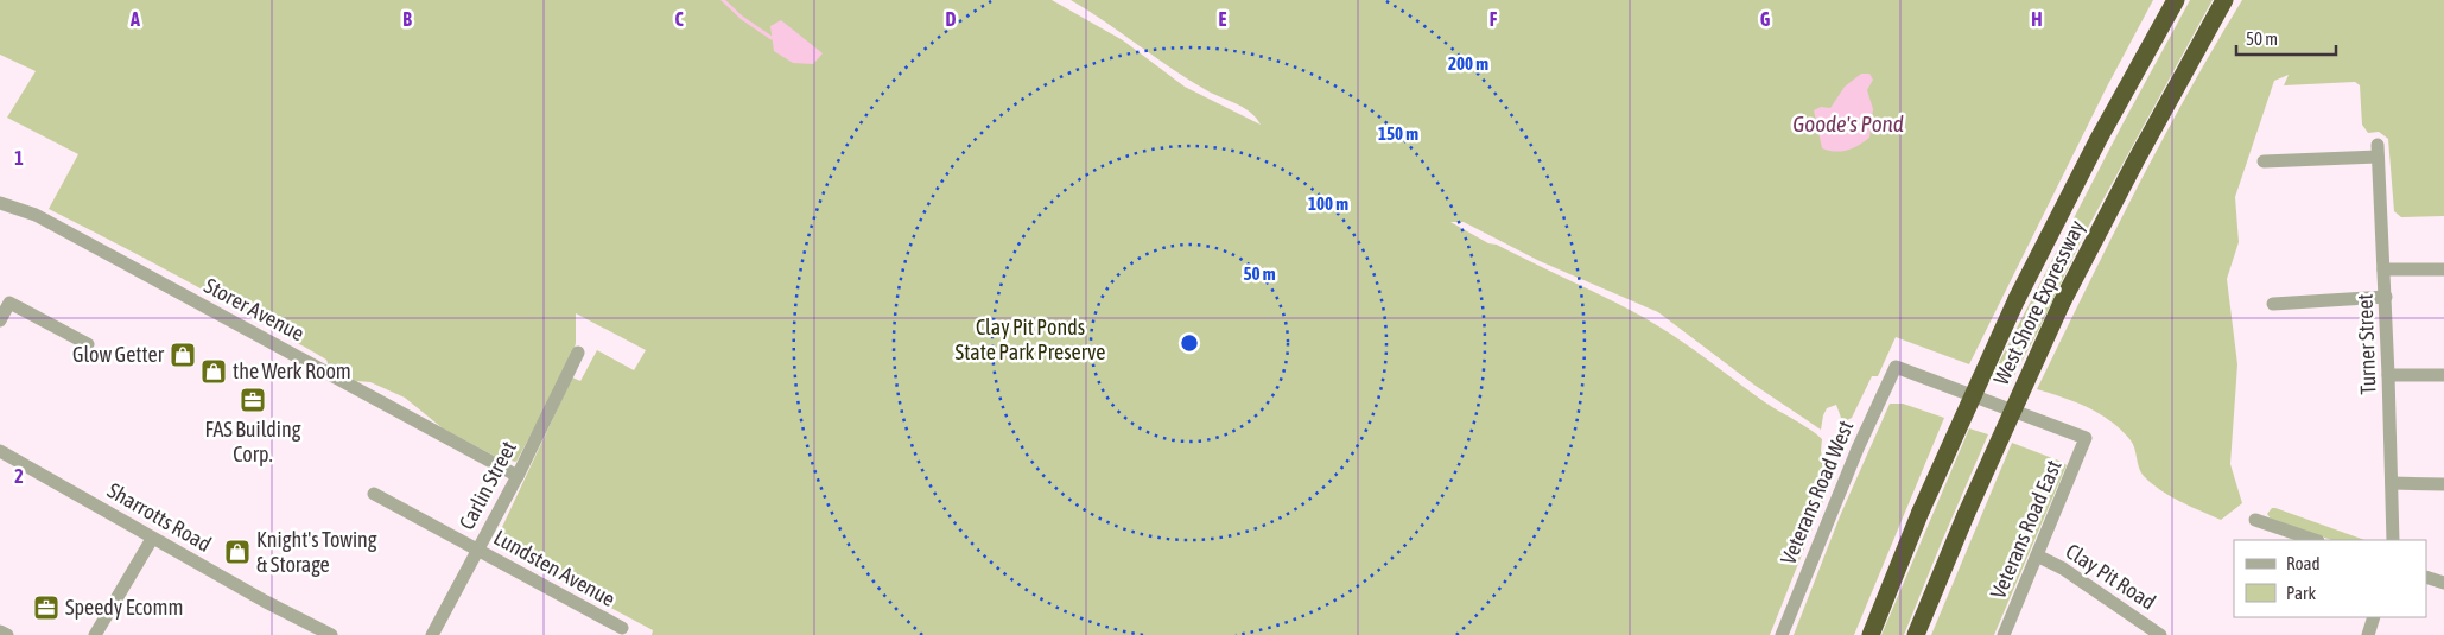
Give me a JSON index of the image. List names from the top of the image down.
{
  "streets": {
    "highway": ["West Shore Expressway"],
    "street": [
      "Storer Avenue",
      "Turner Street",
      "Carlin Street",
      "Veterans Road West",
      "Sharrotts Road",
      "Veterans Road East",
      "Lundsten Avenue",
      "Clay Pit Road"
    ]
  },
  "crossings": [
    ["Storer Avenue", "Carlin Street"],
    ["Carlin Street", "Lundsten Avenue"],
    ["Veterans Road West", "Veterans Road East"],
    ["Veterans Road East", "Clay Pit Road"]
  ],
  "water": ["Goode's Pond"],
  "parks": ["Clay Pit Ponds State Park Preserve"],
  "places": {
    "shop": ["Glow Getter", "the Werk Room", "Knight's Towing & Storage"],
    "office": ["FAS Building Corp.", "Speedy Ecomm"]
  },
  "legend": ["Road", "Park"],
  "scale_bar": "50 m",
  "grid": {
    "columns": [
      "A",
      "B",
      "C",
      "D",
      "E",
      "F",
      "G",
      "H"
    ],
    "rows": ["1", "2"]
  },
  "rings": [
    "200 m",
    "150 m",
    "100 m",
    "50 m"
  ]
}
